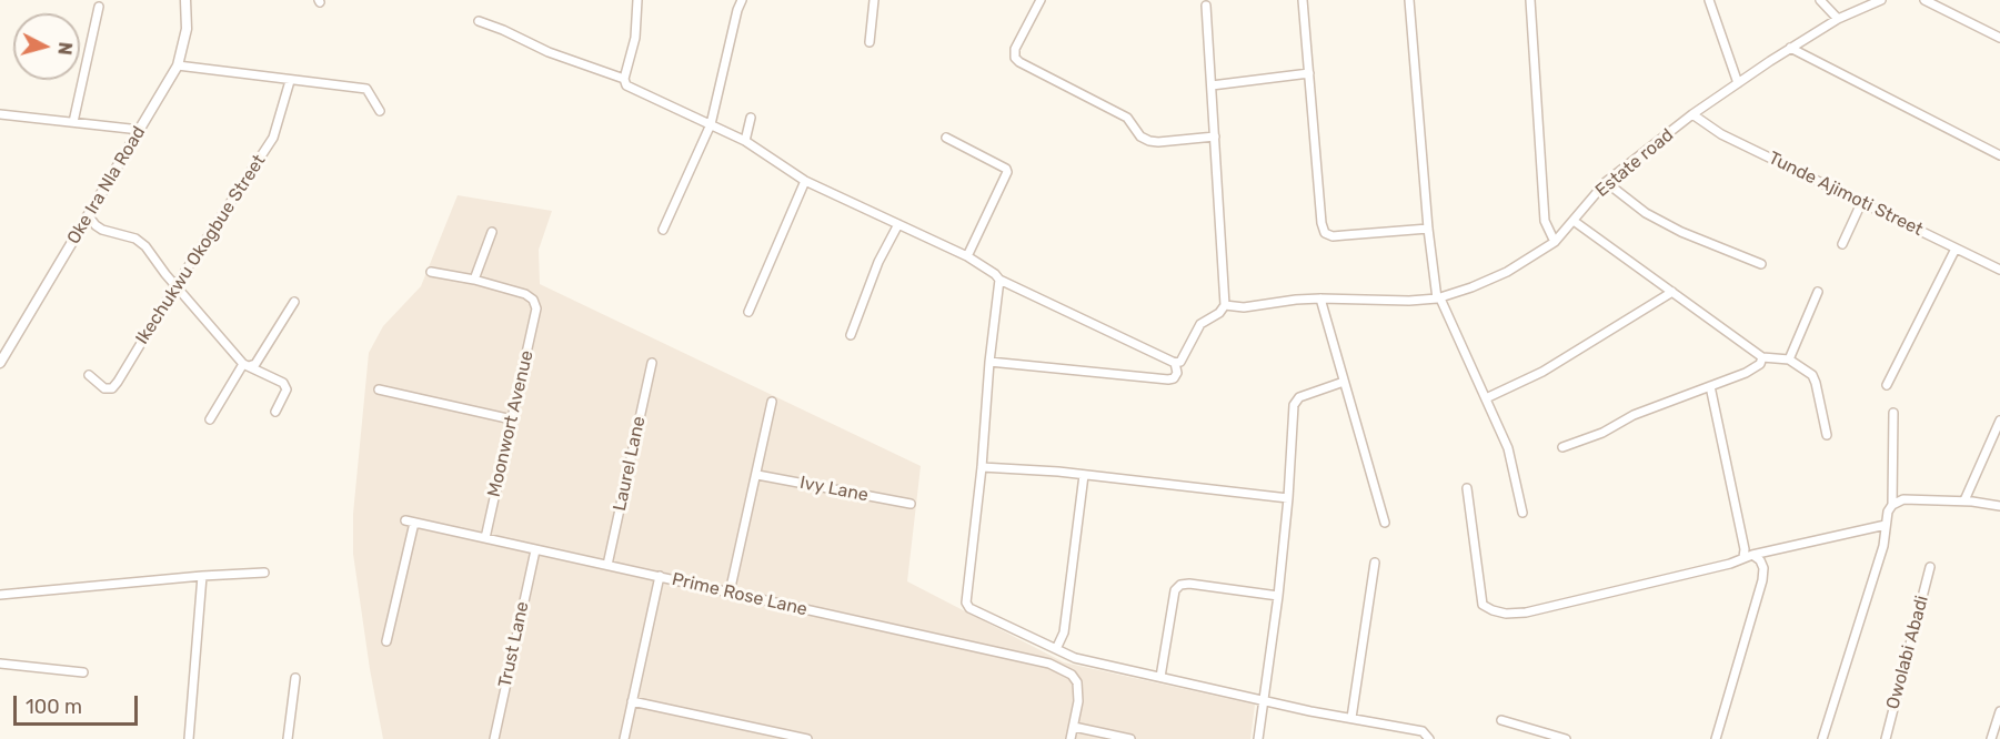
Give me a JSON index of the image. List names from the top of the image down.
{
  "streets": {
    "street": [
      "Estate road",
      "Oke Ira Nla Road",
      "Tunde Ajimoti Street",
      "Ikechukwu Okogbue Street",
      "Moonwort Avenue",
      "Laurel Lane",
      "Ivy Lane",
      "Prime Rose Lane",
      "Trust Lane",
      "Owolabi Abadi"
    ]
  },
  "crossings": [
    ["Estate road", "Tunde Ajimoti Street"],
    ["Moonwort Avenue", "Prime Rose Lane"],
    ["Laurel Lane", "Prime Rose Lane"],
    ["Prime Rose Lane", "Trust Lane"]
  ],
  "scale_bar": "100 m",
  "north": "right"
}
